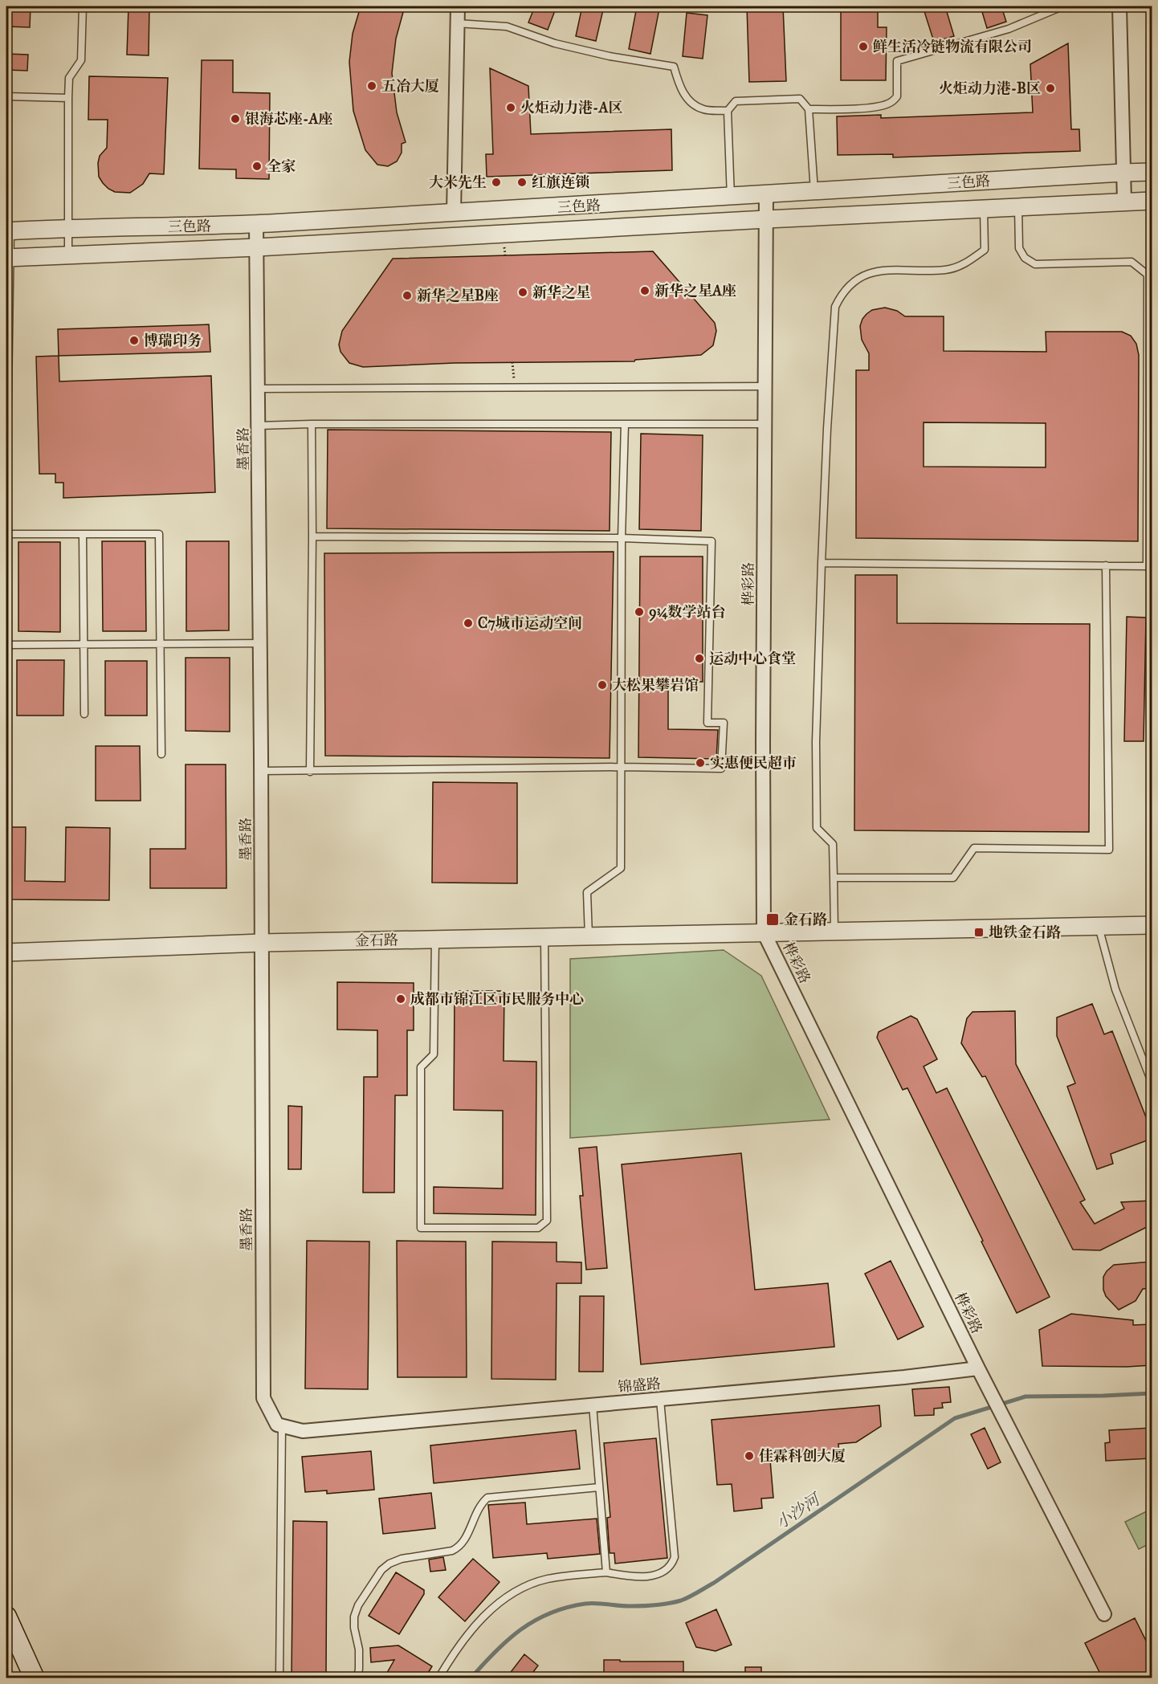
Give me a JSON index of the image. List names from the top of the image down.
{
  "streets": {
    "street": [
      "三色路",
      "墨香路",
      "桦彩路",
      "金石路",
      "锦盛路"
    ]
  },
  "crossings": [
    ["三色路", "墨香路"],
    ["三色路", "桦彩路"],
    ["墨香路", "金石路"],
    ["墨香路", "锦盛路"],
    ["桦彩路", "金石路"],
    ["桦彩路", "锦盛路"]
  ],
  "water": ["小沙河"],
  "places": {
    "other": [
      "鲜生活冷链物流有限公司",
      "五冶大厦",
      "火炬动力港-B区",
      "火炬动力港-A区",
      "银海芯座-A座",
      "全家",
      "大米先生",
      "红旗连锁",
      "新华之星A座",
      "新华之星",
      "新华之星B座",
      "博瑞印务",
      "9¾数学站台",
      "C7城市运动空间",
      "运动中心食堂",
      "大松果攀岩馆",
      "实惠便民超市",
      "成都市锦江区市民服务中心",
      "佳霖科创大厦"
    ],
    "transit": ["金石路", "地铁金石路"]
  }
}
